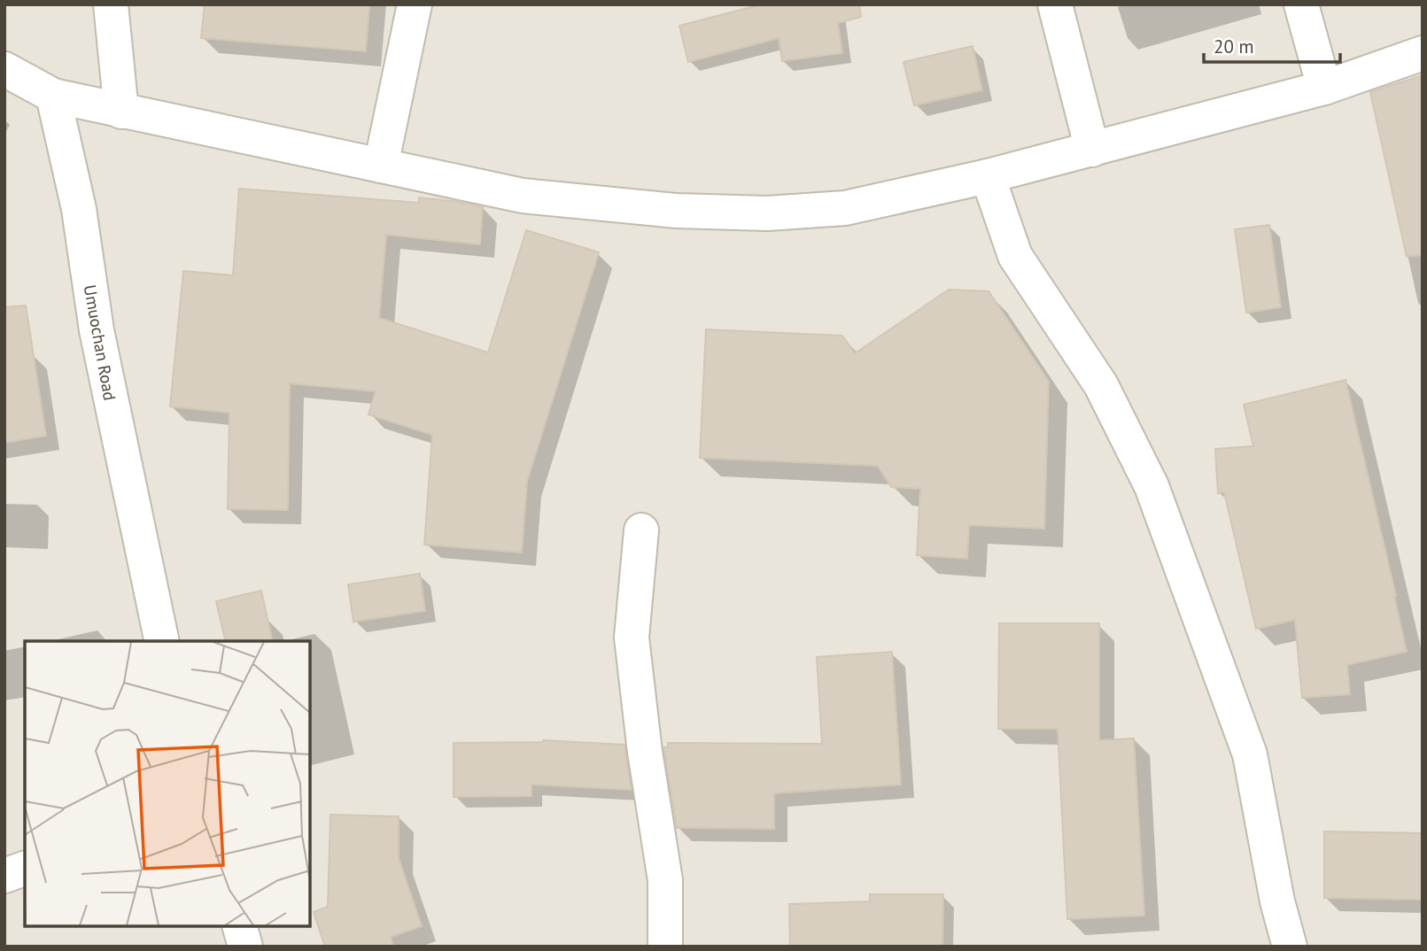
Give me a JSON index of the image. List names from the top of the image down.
{
  "streets": {
    "street": ["Umuochan Road"]
  },
  "scale_bar": "20 m"
}
